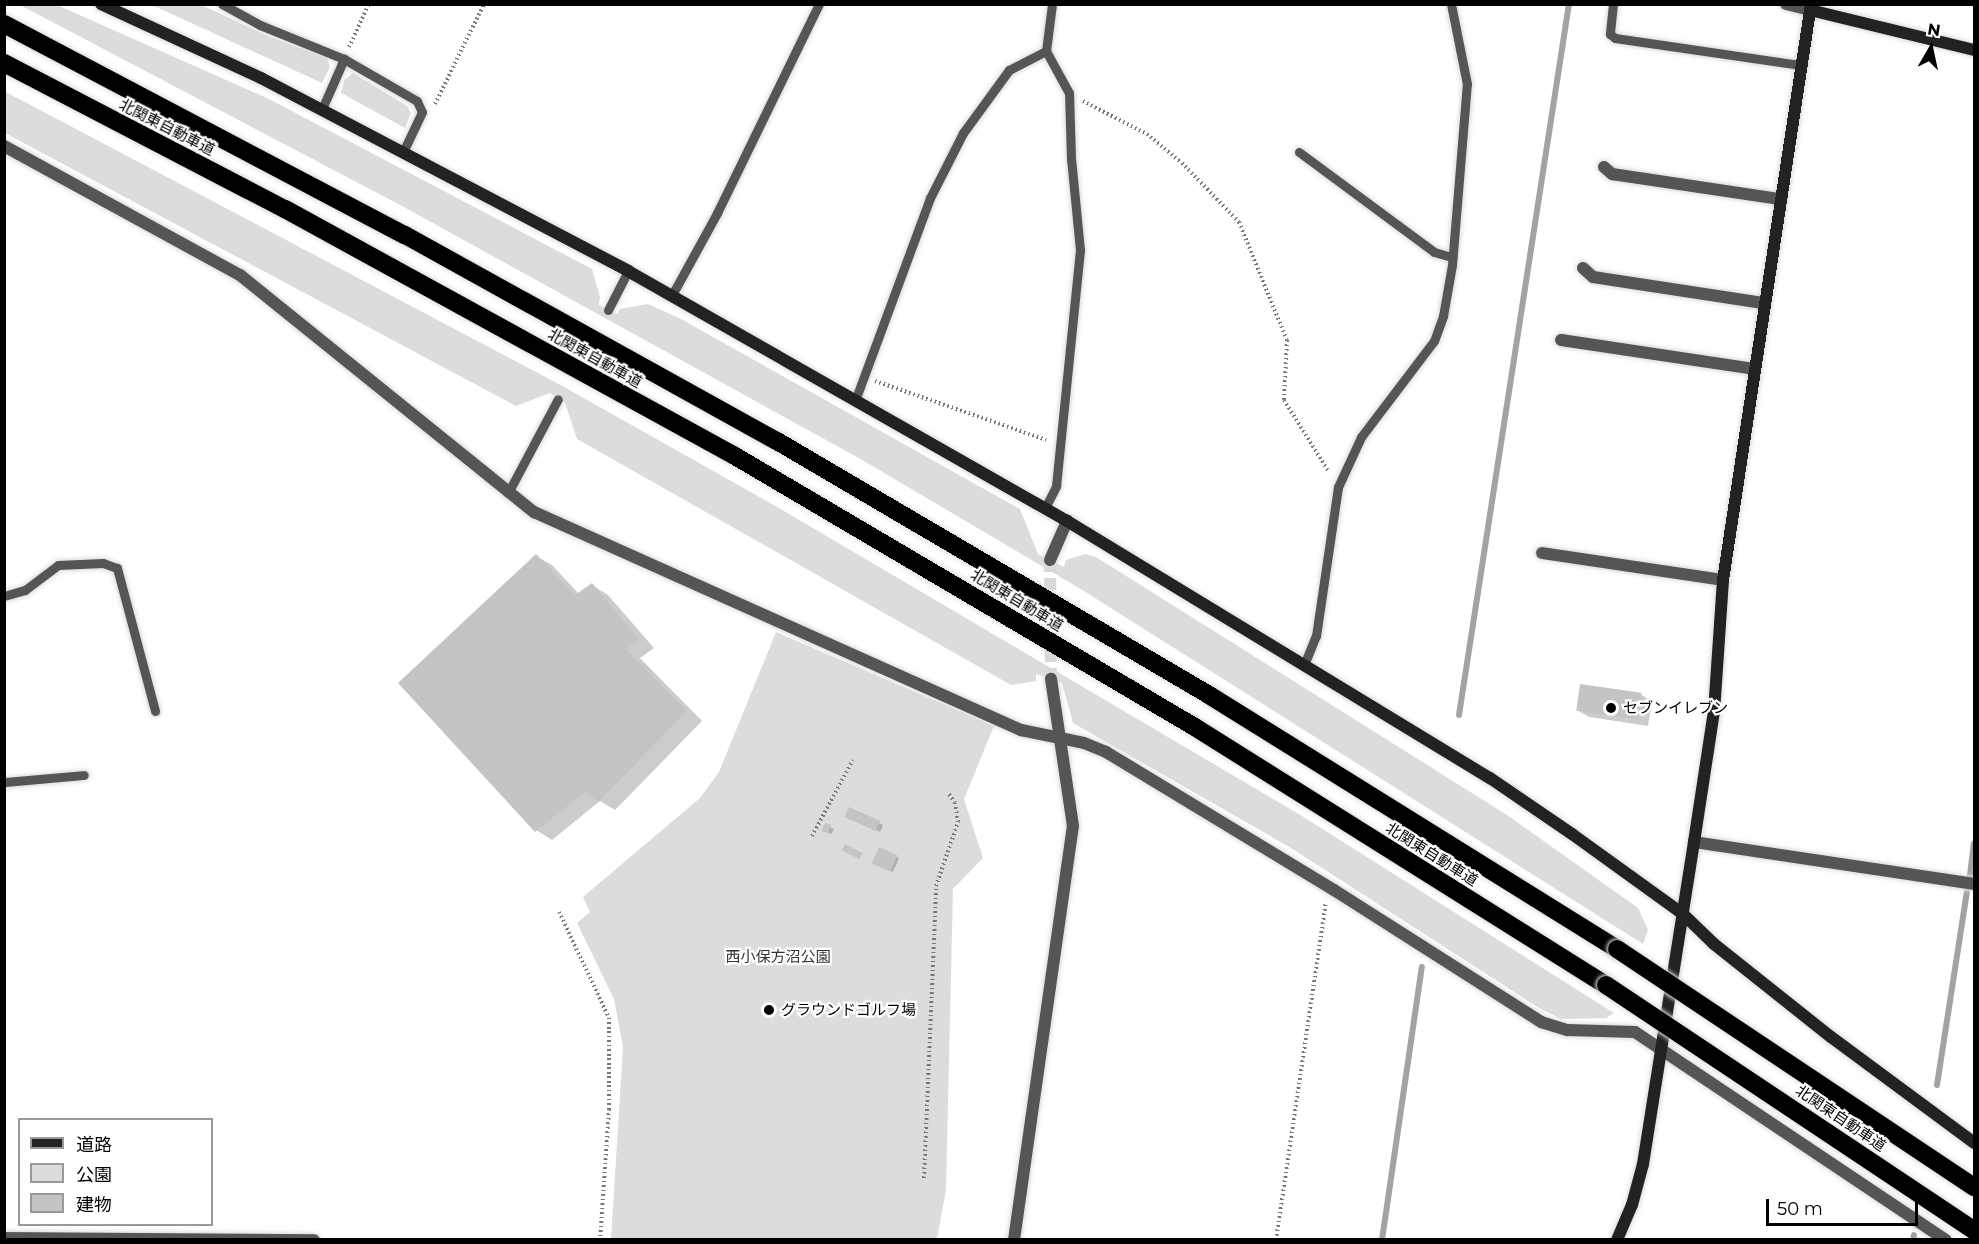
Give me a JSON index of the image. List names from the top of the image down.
{
  "streets": {
    "highway": ["北関東自動車道"]
  },
  "parks": ["西小保方沼公園"],
  "places": ["セブンイレブン", "グラウンドゴルフ場"],
  "legend": ["道路", "公園", "建物"],
  "scale_bar": "50 m",
  "north": "top"
}
